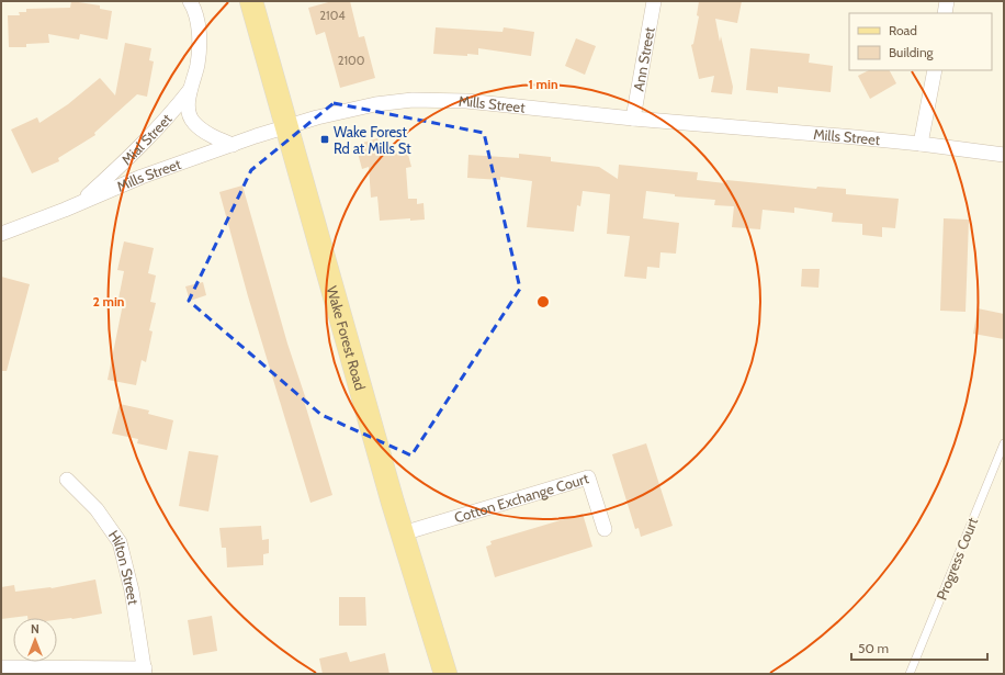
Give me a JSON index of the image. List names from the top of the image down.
{
  "streets": {
    "main road": ["Wake Forest Road"],
    "street": [
      "Ann Street",
      "Mills Street",
      "Mial Street",
      "Cotton Exchange Court",
      "Hilton Street"
    ],
    "lane": ["Progress Court"]
  },
  "crossings": [
    ["Ann Street", "Mills Street"],
    ["Mills Street", "Mial Street"],
    ["Mills Street", "Wake Forest Road"],
    ["Wake Forest Road", "Cotton Exchange Court"]
  ],
  "places": {
    "transit": ["Wake Forest Rd at Mills St"]
  },
  "house_numbers": ["2104", "2100"],
  "legend": ["Road", "Building"],
  "scale_bar": "50 m",
  "north": "top",
  "rings": ["1 min", "2 min"]
}
